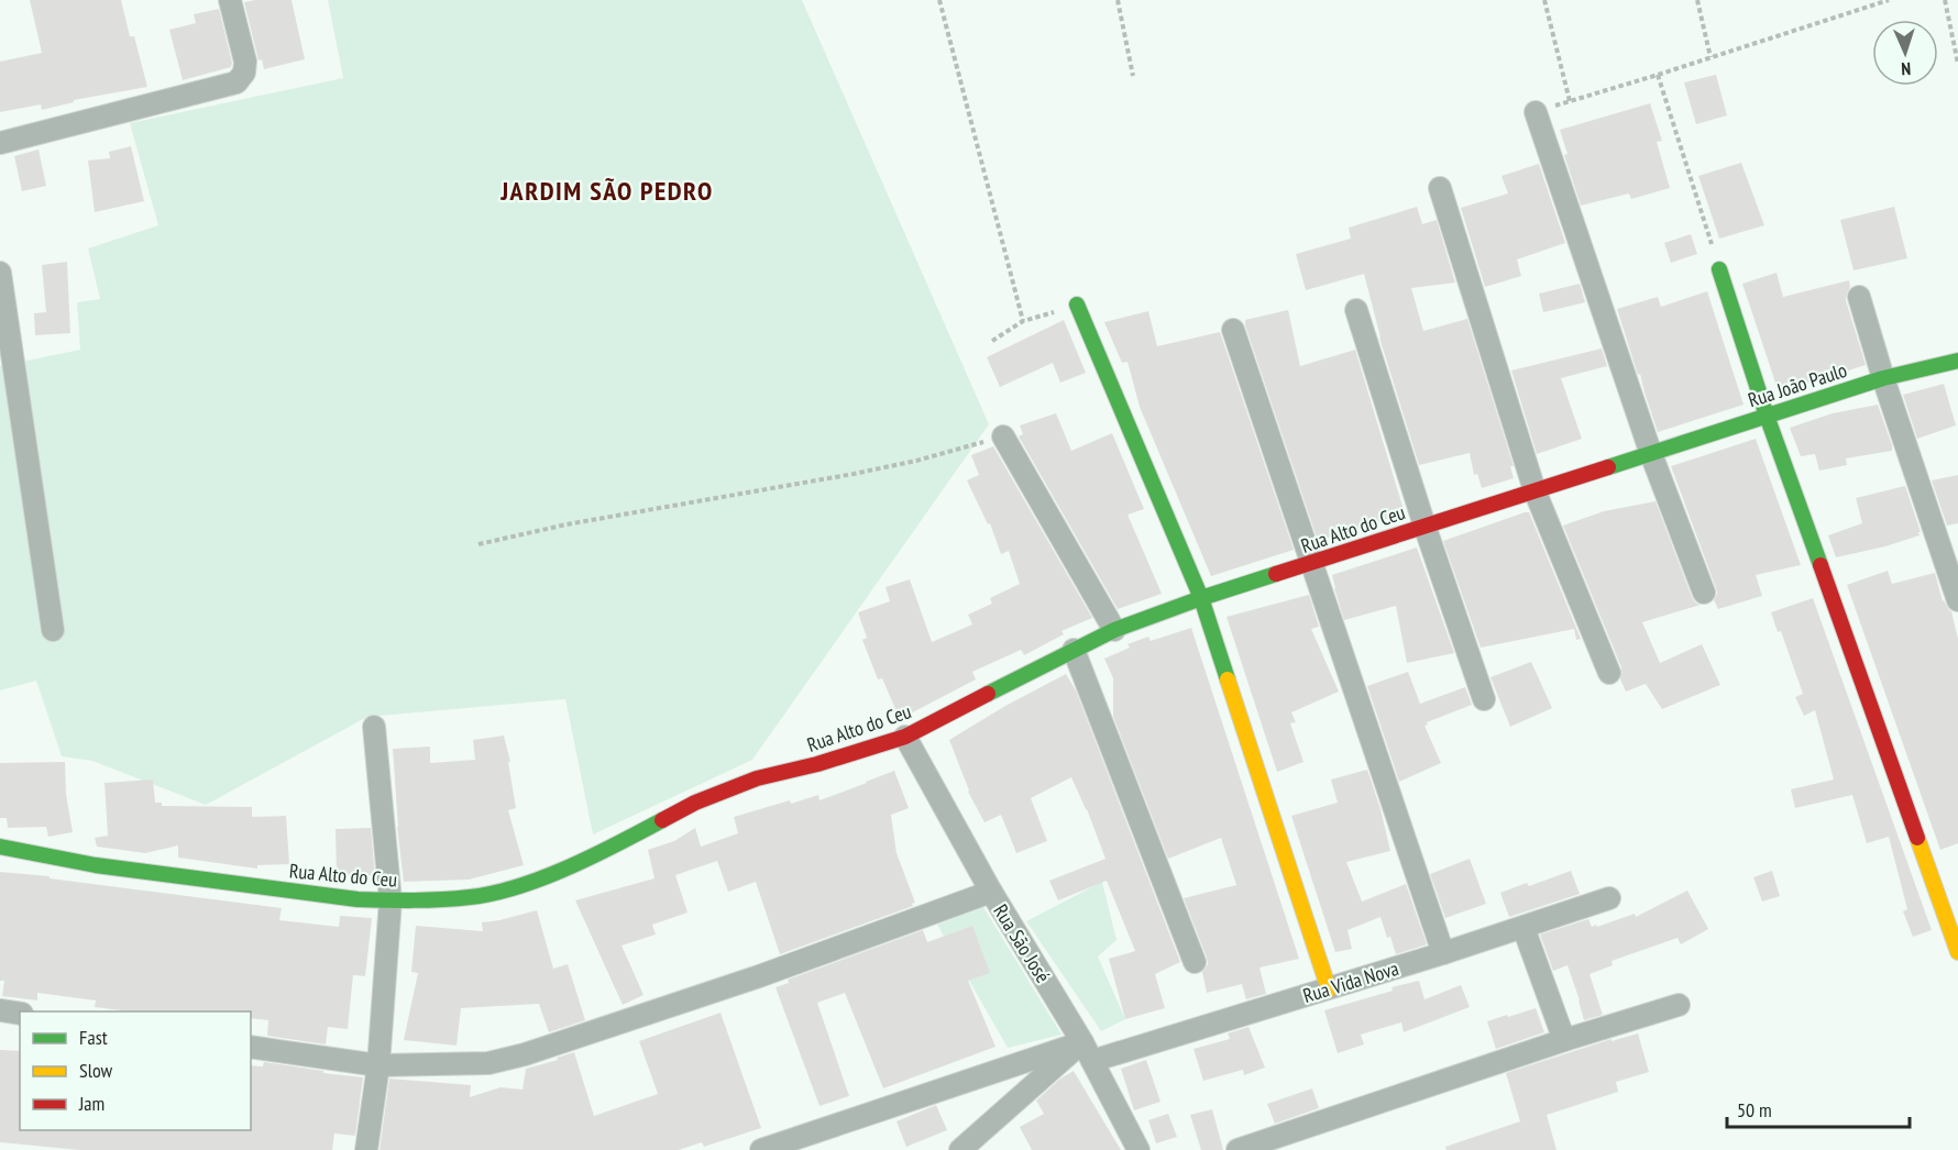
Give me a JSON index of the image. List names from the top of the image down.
{
  "streets": {
    "street": [
      "Rua João Paulo",
      "Rua Alto do Ceu",
      "Rua São José",
      "Rua Vida Nova"
    ]
  },
  "crossings": [
    ["Rua João Paulo", "Rua Alto do Ceu"],
    ["Rua Alto do Ceu", "Rua São José"],
    ["Rua São José", "Rua Vida Nova"]
  ],
  "districts": ["JARDIM SÃO PEDRO"],
  "legend": ["Fast", "Slow", "Jam"],
  "scale_bar": "50 m",
  "north": "bottom"
}
